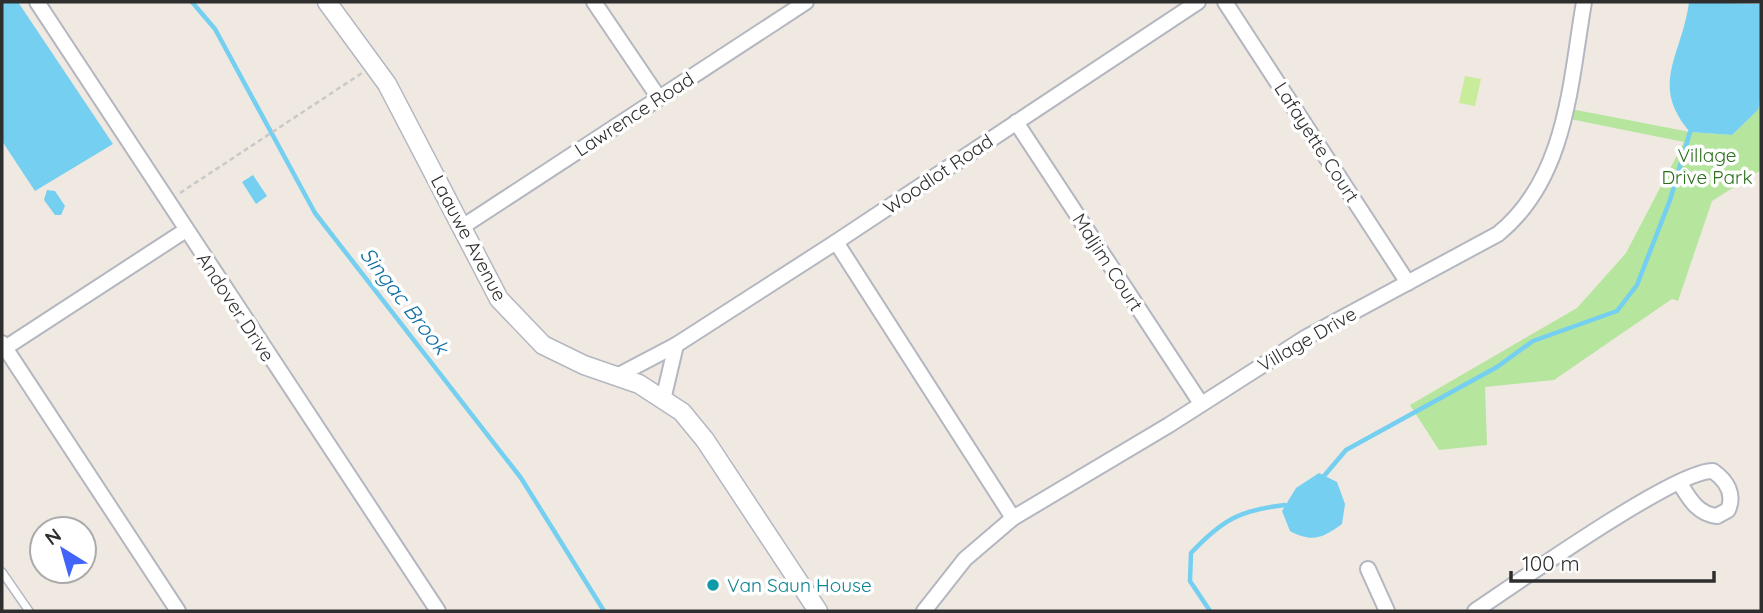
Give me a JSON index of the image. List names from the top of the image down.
{
  "streets": {
    "street": [
      "Lawrence Road",
      "Lafayette Court",
      "Woodlot Road",
      "Laauwe Avenue",
      "Maljim Court",
      "Andover Drive",
      "Village Drive"
    ]
  },
  "crossings": [
    ["Lawrence Road", "Laauwe Avenue"],
    ["Lafayette Court", "Village Drive"],
    ["Woodlot Road", "Laauwe Avenue"],
    ["Woodlot Road", "Maljim Court"],
    ["Maljim Court", "Village Drive"]
  ],
  "water": ["Singac Brook"],
  "parks": ["Village Drive Park"],
  "places": ["Van Saun House"],
  "scale_bar": "100 m",
  "north": "top left"
}
